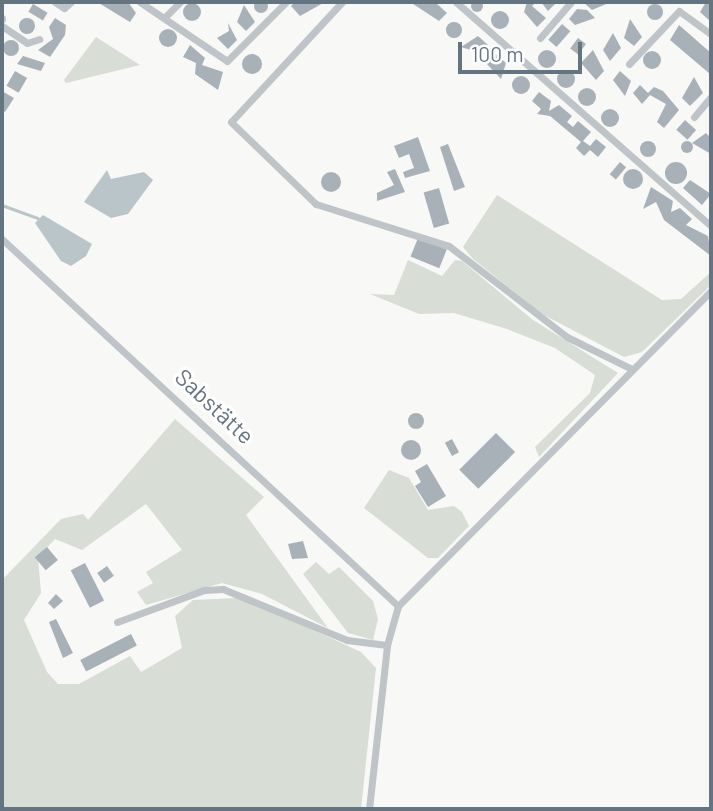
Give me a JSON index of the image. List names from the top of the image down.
{
  "streets": {
    "street": ["Sabstätte"]
  },
  "scale_bar": "100 m"
}
